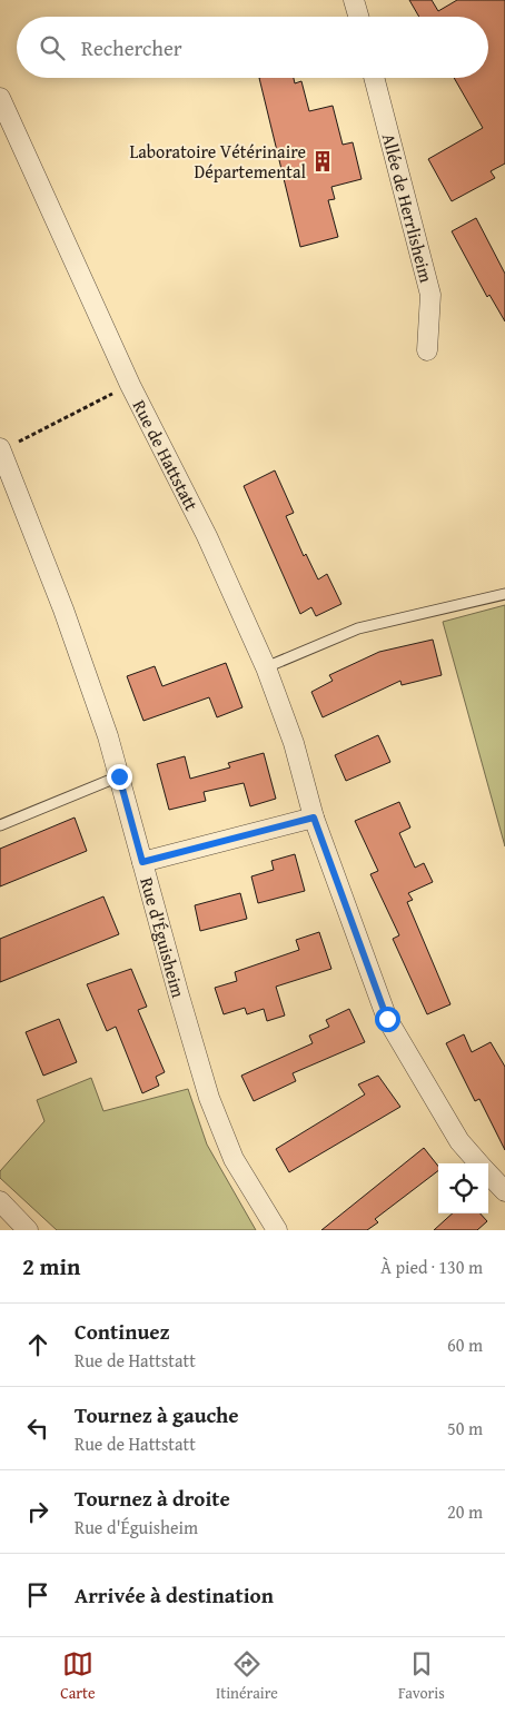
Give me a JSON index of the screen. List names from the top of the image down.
{
  "streets": {
    "street": ["Allée de Herrlisheim", "Rue de Hattstatt", "Rue d'Éguisheim"]
  },
  "places": {
    "building": ["Laboratoire Vétérinaire Départemental"]
  },
  "page": {
    "search": "Rechercher",
    "heading": ["2 min", "À pied · 130 m"],
    "list": [
      ["Continuez", "Rue de Hattstatt", "60 m"],
      ["Tournez à gauche", "Rue de Hattstatt", "50 m"],
      ["Tournez à droite", "Rue d'Éguisheim", "20 m"],
      "Arrivée à destination"
    ],
    "nav": ["Carte", "Itinéraire", "Favoris"]
  }
}
